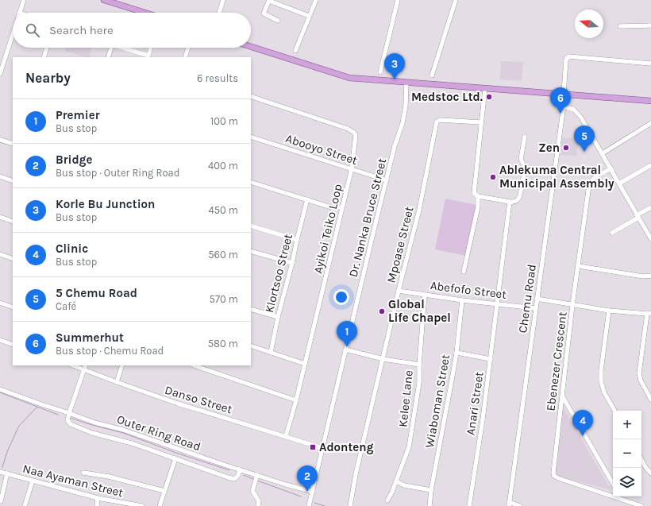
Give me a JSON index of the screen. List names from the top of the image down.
{
  "streets": {
    "street": [
      "Abooyo Street",
      "Dr. Nanka Bruce Street",
      "Ayikoi Teiko Loop",
      "Mpoase Street",
      "Klortsoo Street",
      "Abefofo Street",
      "Chemu Road",
      "Ebenezer Crescent",
      "Kelee Lane",
      "Danso Street",
      "Wiaboman Street",
      "Anari Street",
      "Outer Ring Road",
      "Naa Ayaman Street"
    ]
  },
  "crossings": [
    ["Abooyo Street", "Dr. Nanka Bruce Street"],
    ["Abooyo Street", "Ayikoi Teiko Loop"],
    ["Dr. Nanka Bruce Street", "Danso Street"],
    ["Dr. Nanka Bruce Street", "Outer Ring Road"],
    ["Ayikoi Teiko Loop", "Danso Street"],
    ["Mpoase Street", "Abefofo Street"],
    ["Abefofo Street", "Chemu Road"],
    ["Abefofo Street", "Kelee Lane"],
    ["Abefofo Street", "Wiaboman Street"],
    ["Abefofo Street", "Anari Street"]
  ],
  "places": {
    "other": [
      "Medstoc Ltd.",
      "Zen",
      "Ablekuma Central Municipal Assembly",
      "Global Life Chapel"
    ],
    "transit": ["Adonteng"]
  },
  "north": "left",
  "page": {
    "search": "Search here",
    "pins": [
      "3",
      "6",
      "5",
      "1",
      "4",
      "2"
    ],
    "heading": ["Nearby", "6 results"],
    "list": [
      {
        "mark": "1",
        "name": "Premier",
        "note": "Bus stop",
        "value": "100 m"
      },
      {
        "mark": "2",
        "name": "Bridge",
        "note": "Bus stop · Outer Ring Road",
        "value": "400 m"
      },
      {
        "mark": "3",
        "name": "Korle Bu Junction",
        "note": "Bus stop",
        "value": "450 m"
      },
      {
        "mark": "4",
        "name": "Clinic",
        "note": "Bus stop",
        "value": "560 m"
      },
      {
        "mark": "5",
        "name": "5 Chemu Road",
        "note": "Café",
        "value": "570 m"
      },
      {
        "mark": "6",
        "name": "Summerhut",
        "note": "Bus stop · Chemu Road",
        "value": "580 m"
      }
    ],
    "map_buttons": ["+", "−"]
  }
}
